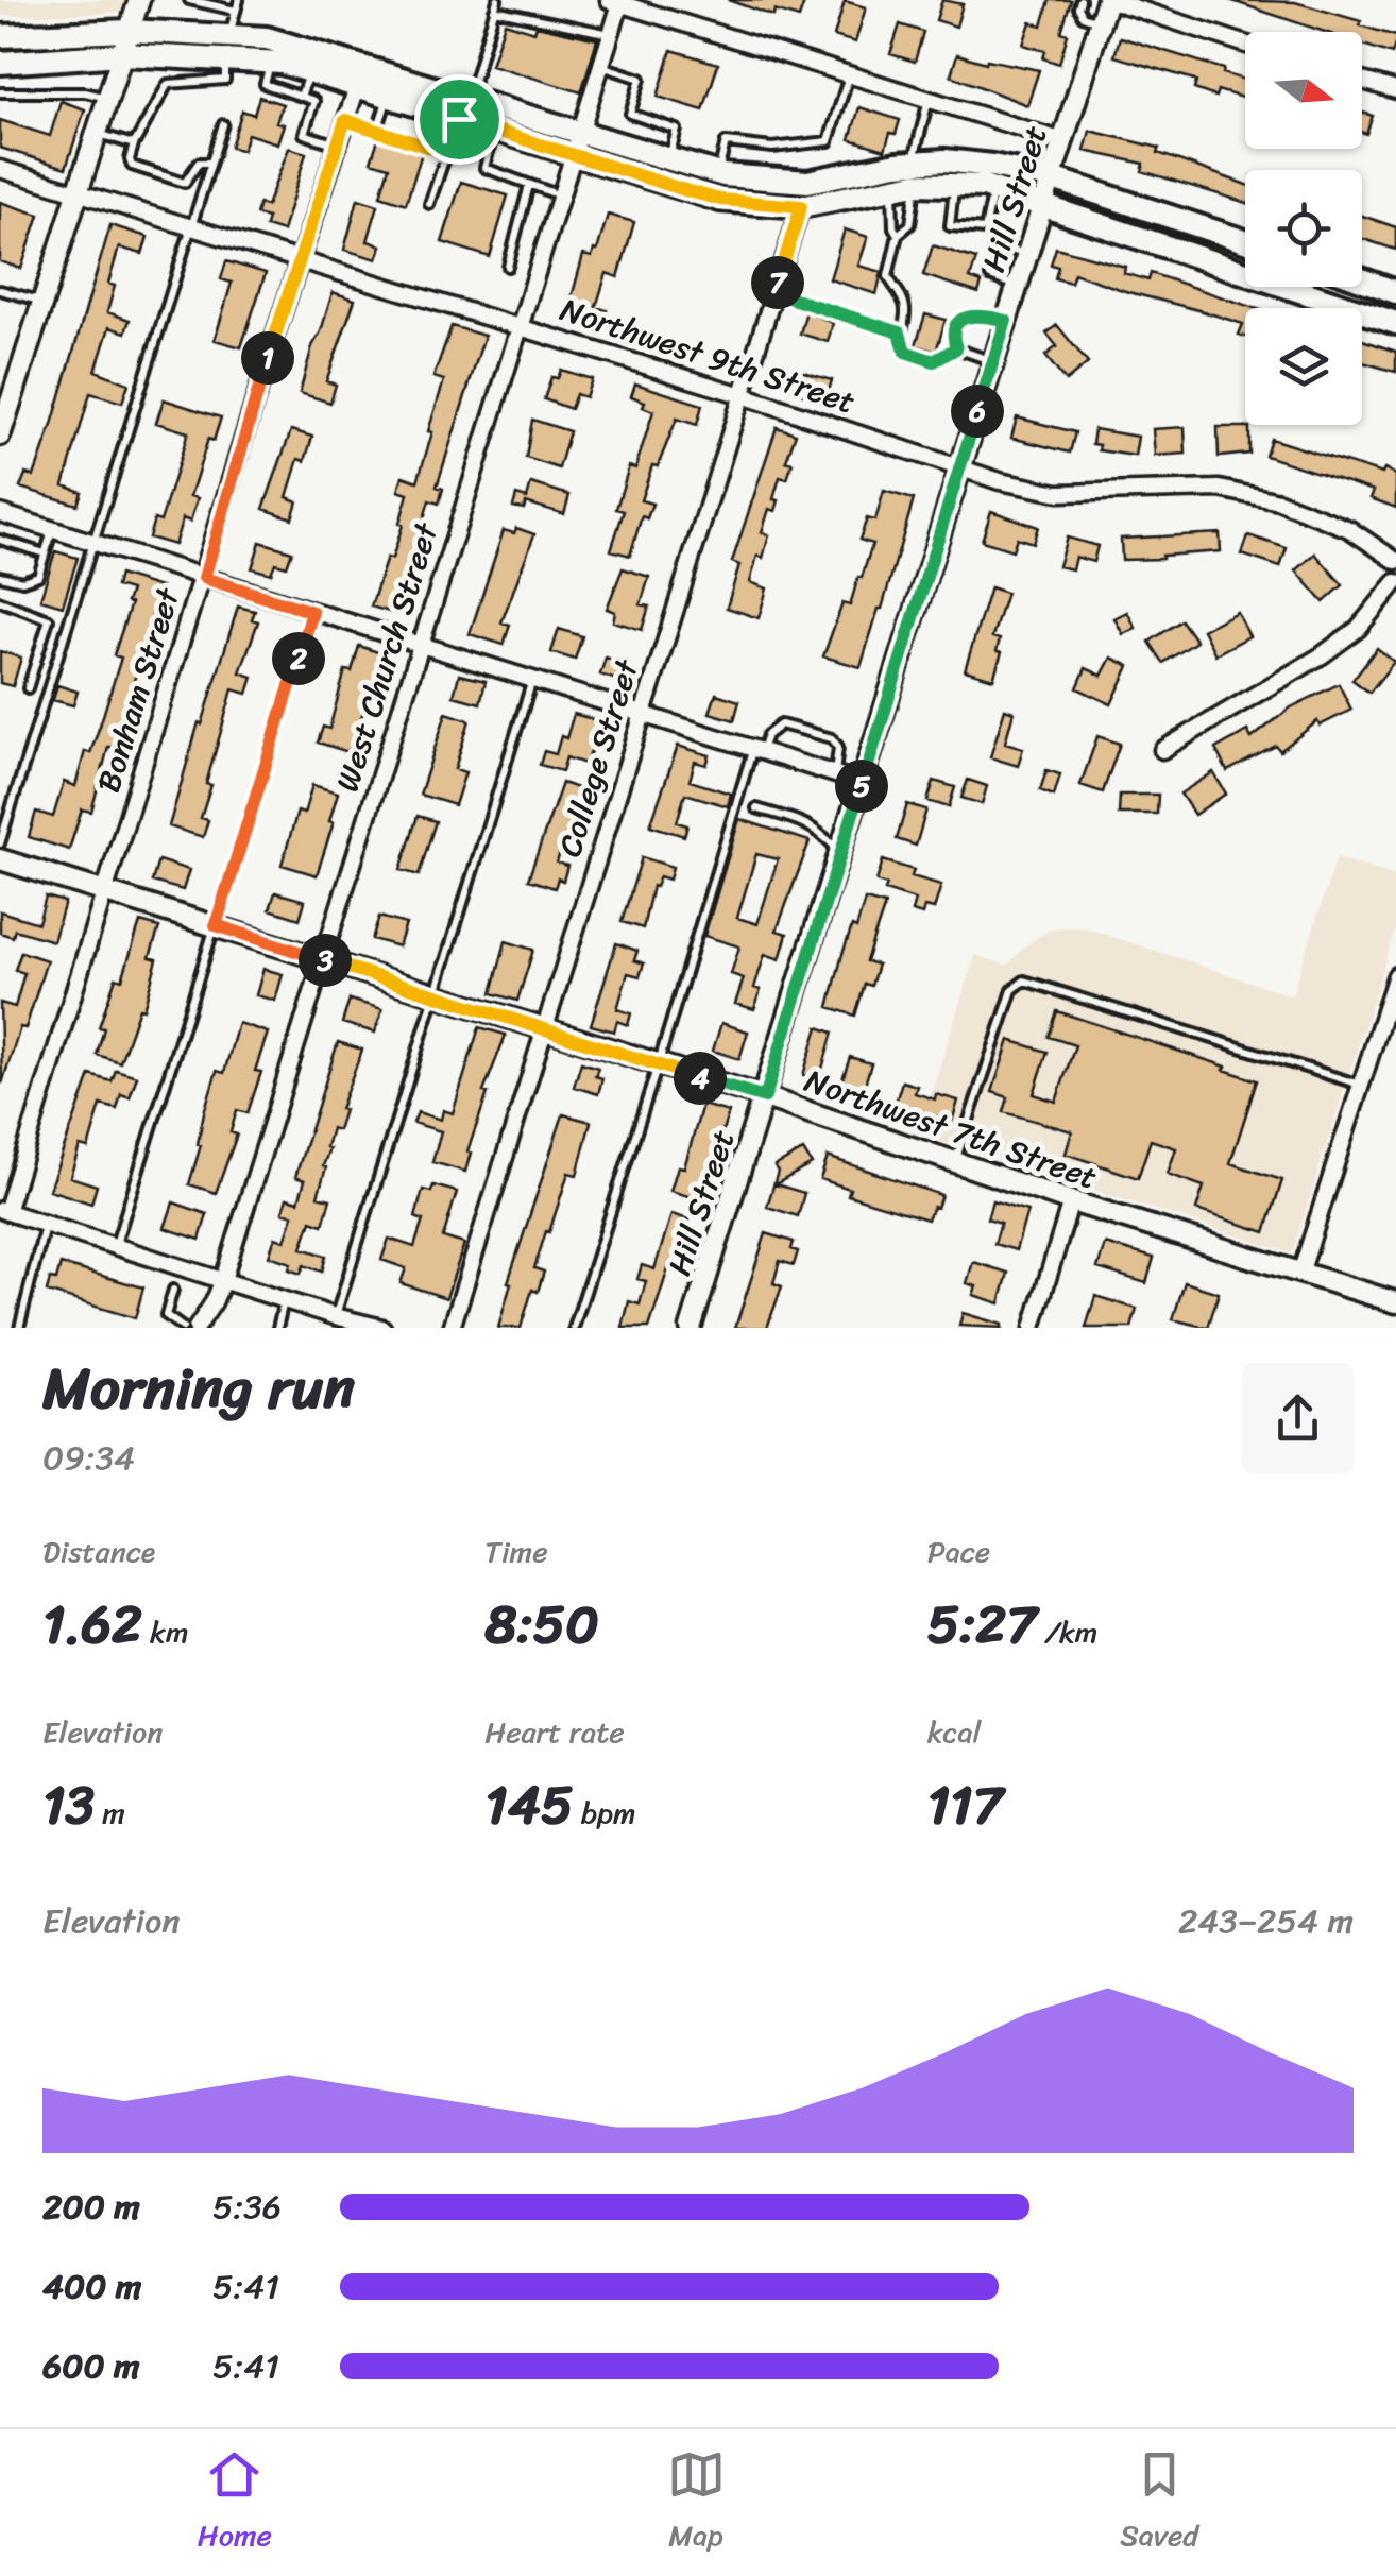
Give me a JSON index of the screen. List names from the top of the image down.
{
  "streets": {
    "street": [
      "Hill Street",
      "Northwest 9th Street",
      "West Church Street",
      "Bonham Street",
      "College Street",
      "Northwest 7th Street"
    ]
  },
  "crossings": [
    ["Hill Street", "Northwest 9th Street"],
    ["Hill Street", "Northwest 7th Street"],
    ["Northwest 9th Street", "West Church Street"],
    ["Northwest 9th Street", "Bonham Street"],
    ["Northwest 9th Street", "College Street"],
    ["West Church Street", "Northwest 7th Street"],
    ["Bonham Street", "Northwest 7th Street"],
    ["College Street", "Northwest 7th Street"]
  ],
  "north": "right",
  "page": {
    "pins": [
      "7",
      "1",
      "6",
      "2",
      "5",
      "3",
      "4"
    ],
    "heading": ["Morning run", "09:34"],
    "stats": [
      ["Distance", "1.62 km"],
      ["Time", "8:50"],
      ["Pace", "5:27 /km"],
      ["Elevation", "13 m"],
      ["Heart rate", "145 bpm"],
      ["kcal", "117"]
    ],
    "chart": ["Elevation", "243–254 m"],
    "list": [
      {
        "name": "200 m",
        "note": "5:36"
      },
      {
        "name": "400 m",
        "note": "5:41"
      },
      {
        "name": "600 m",
        "note": "5:41"
      }
    ],
    "tabs": ["Home", "Map", "Saved"]
  }
}
